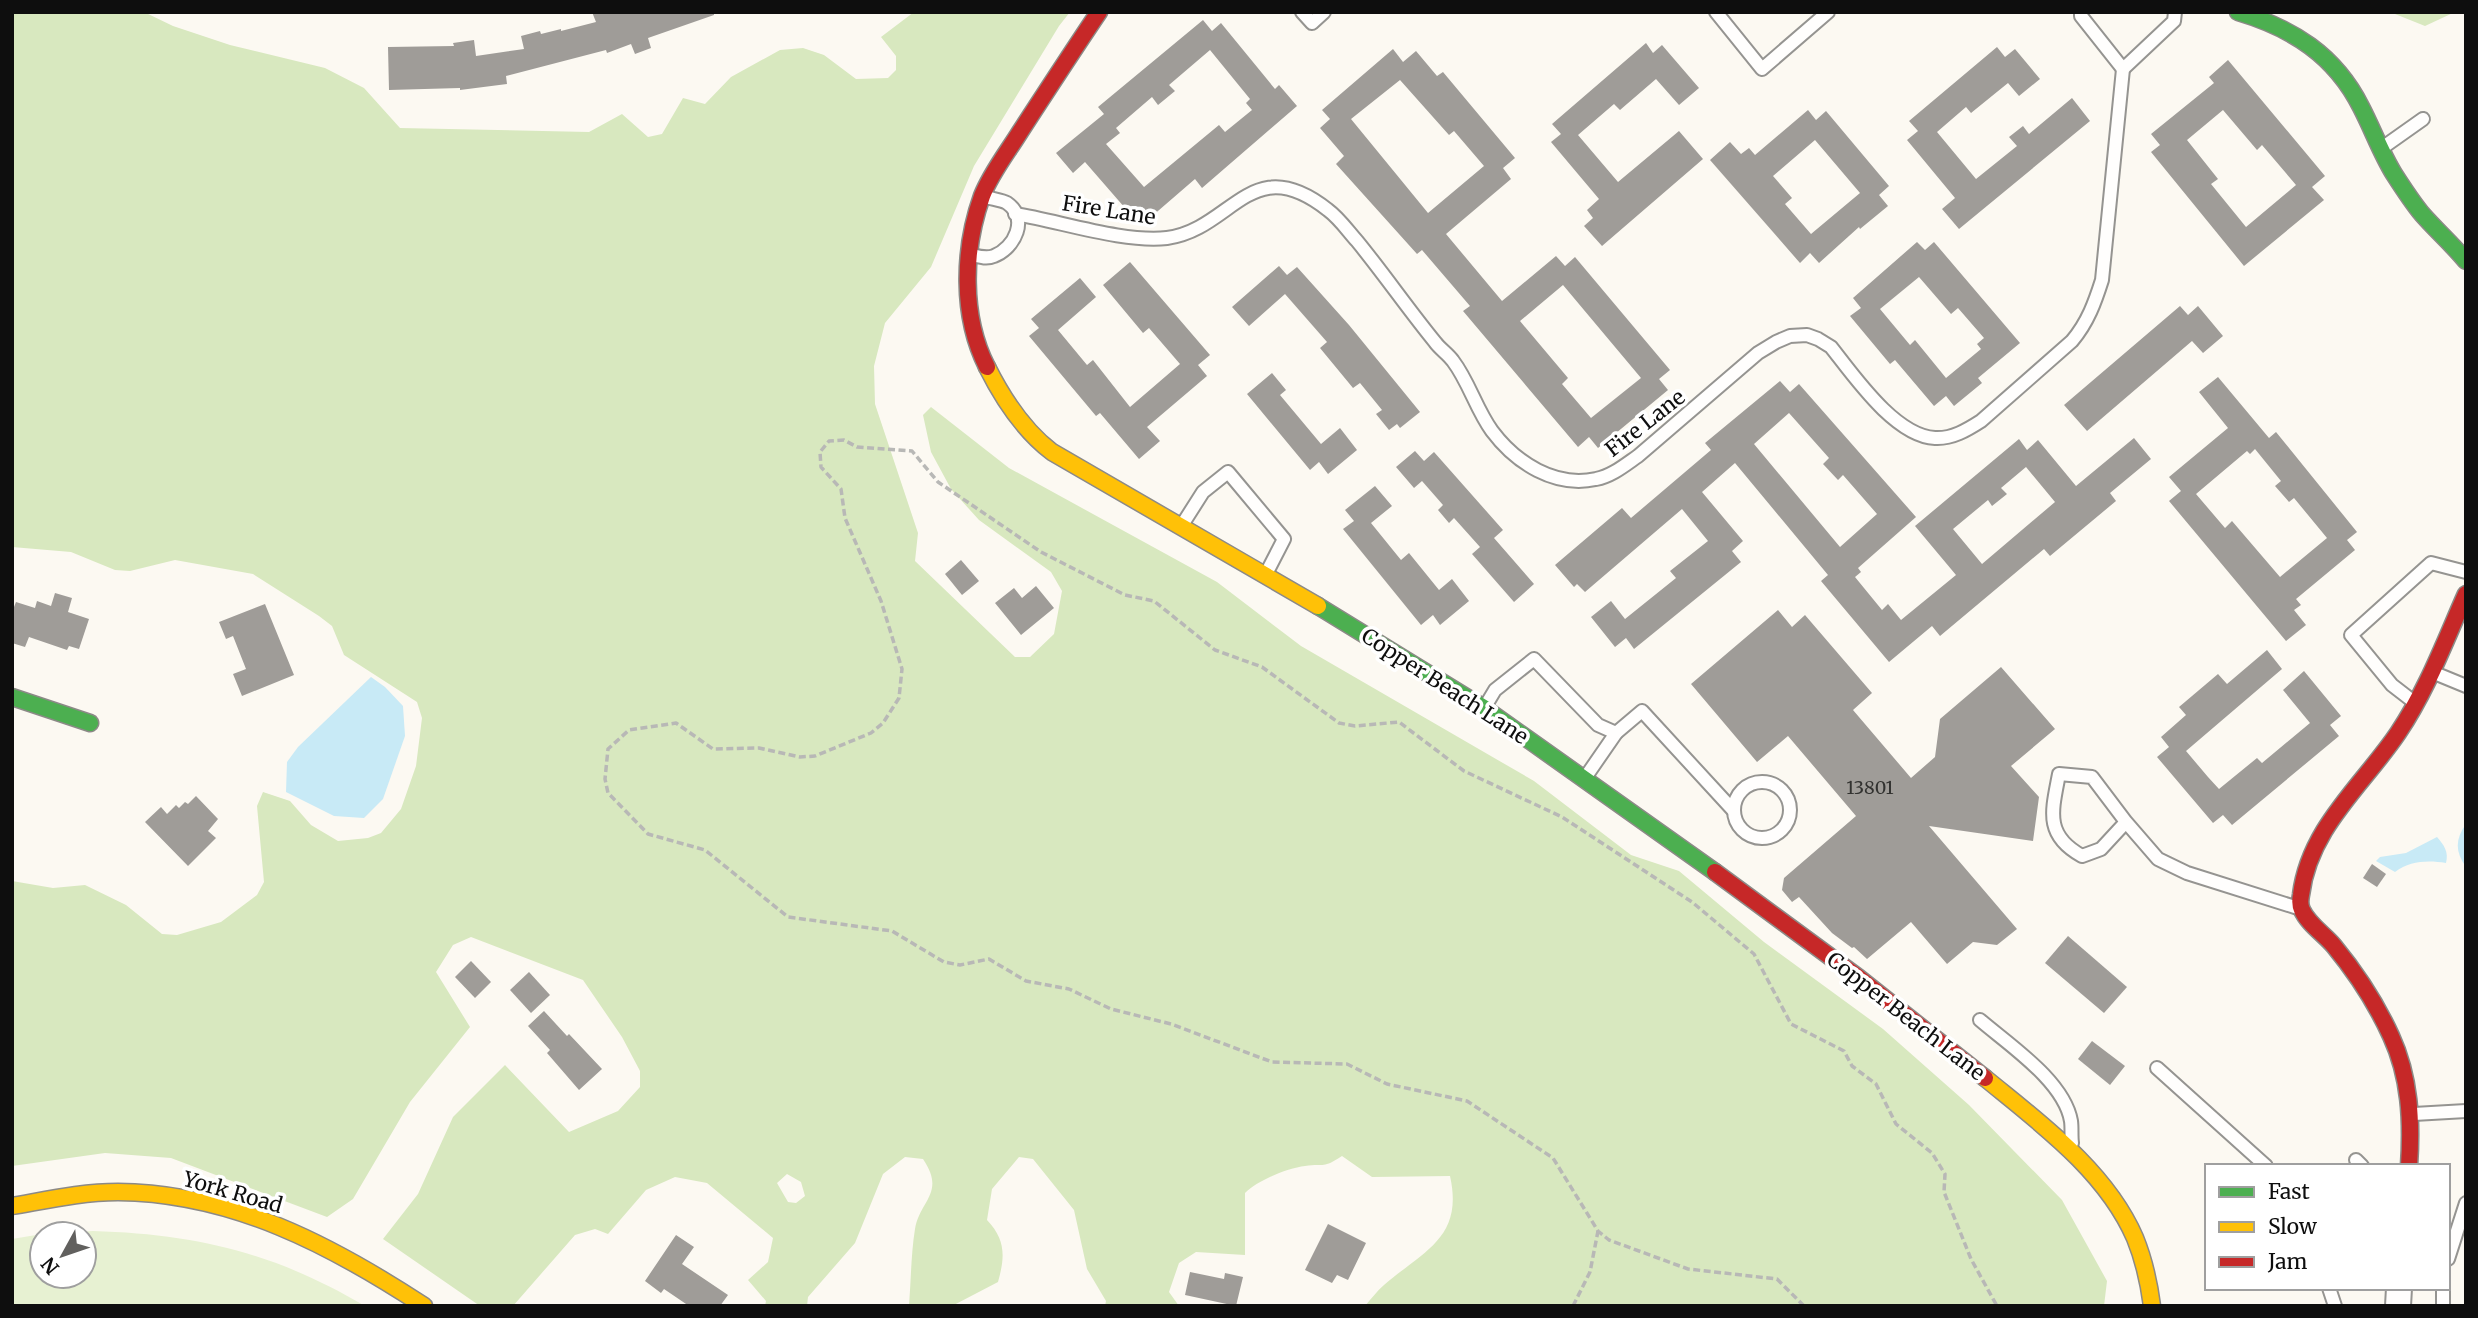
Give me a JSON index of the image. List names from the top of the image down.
{
  "streets": {
    "street": ["Copper Beach Lane", "York Road"],
    "lane": ["Fire Lane"]
  },
  "crossings": [
    ["Fire Lane", "Copper Beach Lane"]
  ],
  "house_numbers": ["13801"],
  "legend": ["Fast", "Slow", "Jam"],
  "north": "bottom left"
}
